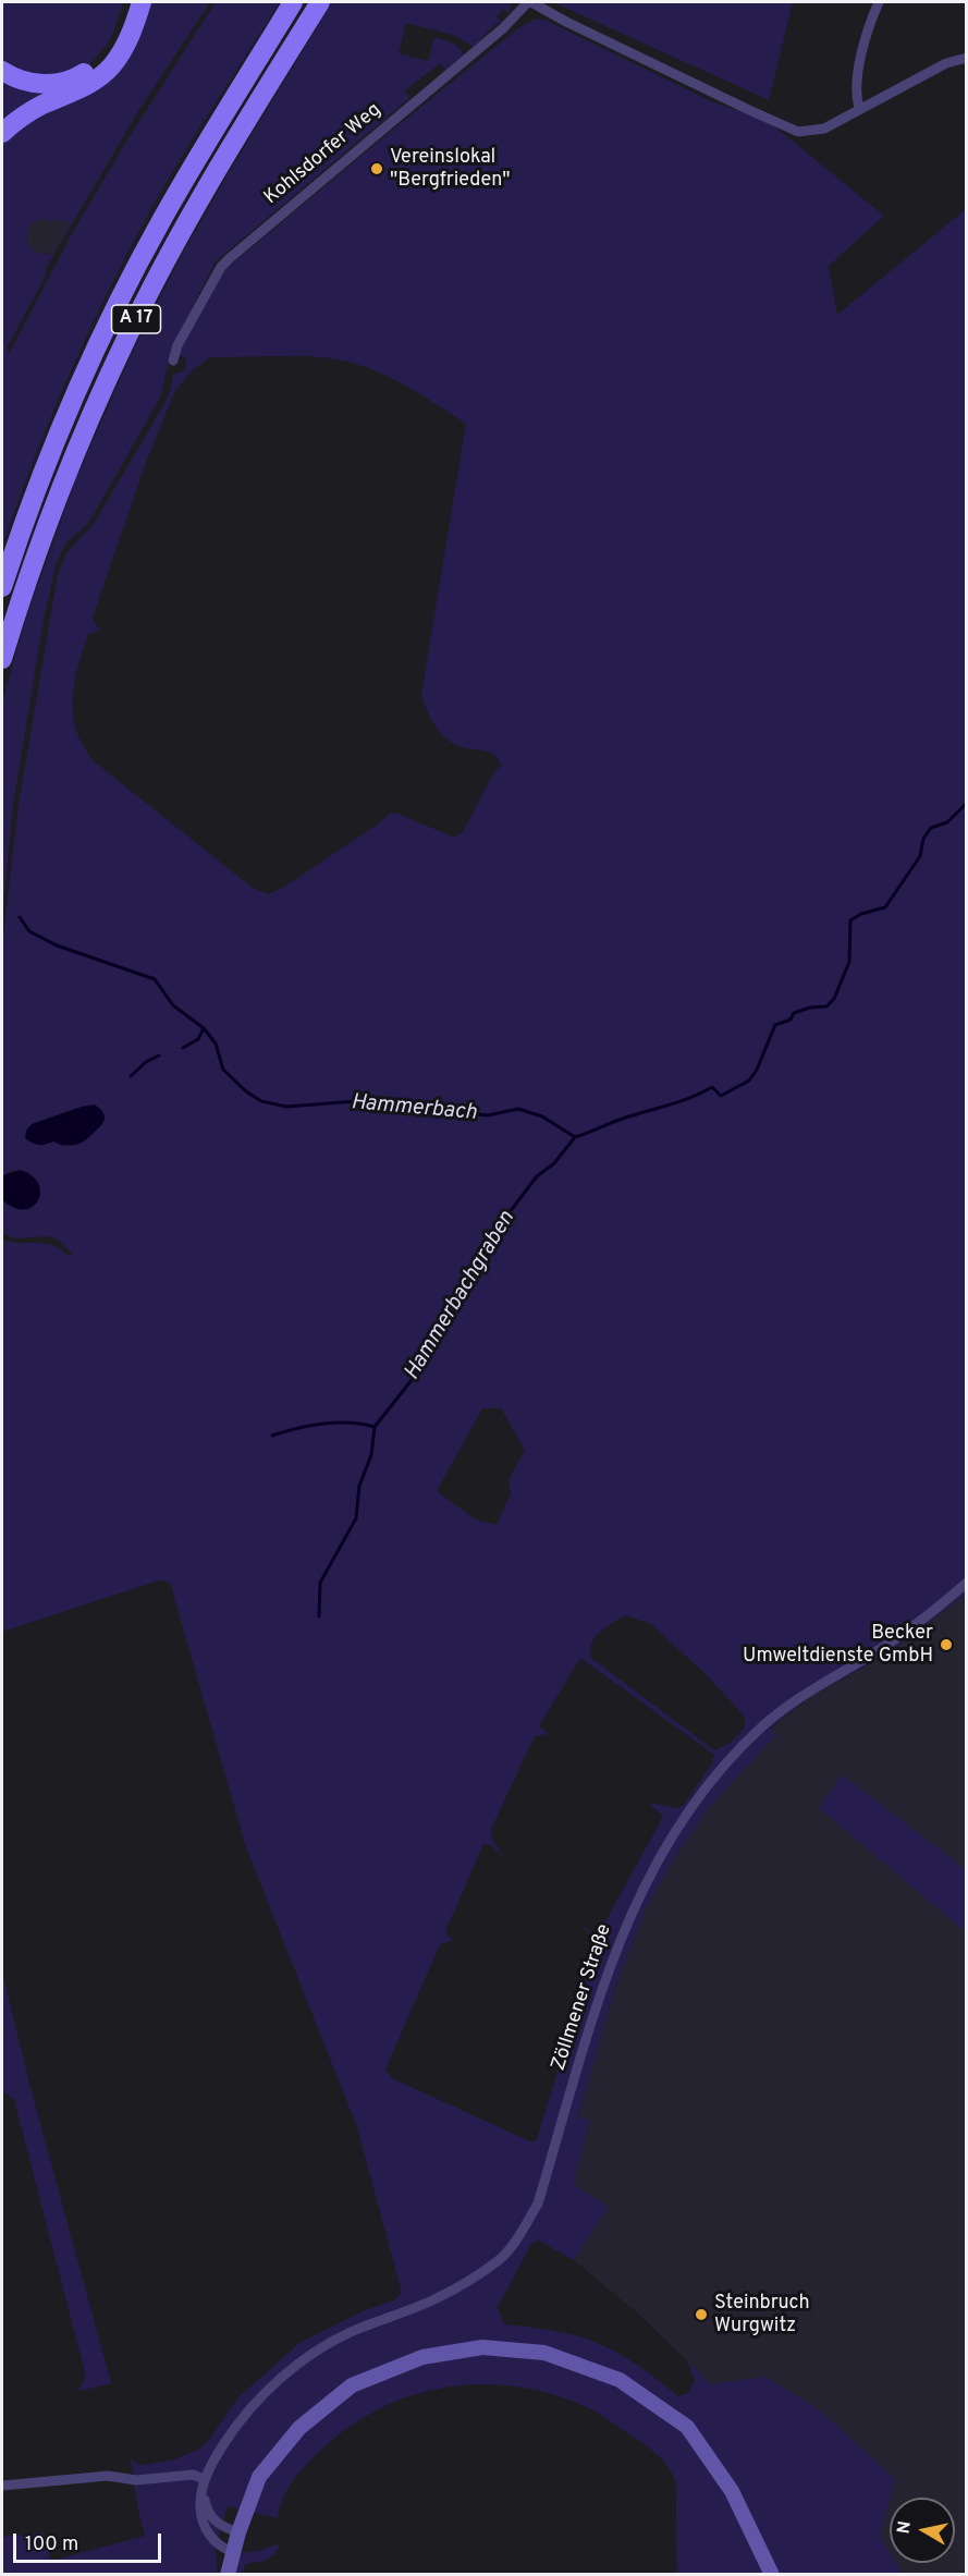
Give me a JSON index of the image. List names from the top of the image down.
{
  "streets": {
    "highway": ["A 17"],
    "street": ["Kohlsdorfer Weg", "Zöllmener Straße"]
  },
  "water": ["Hammerbach", "Hammerbachgraben"],
  "places": ["Vereinslokal \"Bergfrieden\"", "Becker Umweltdienste GmbH", "Steinbruch Wurgwitz"],
  "scale_bar": "100 m",
  "north": "left"
}
